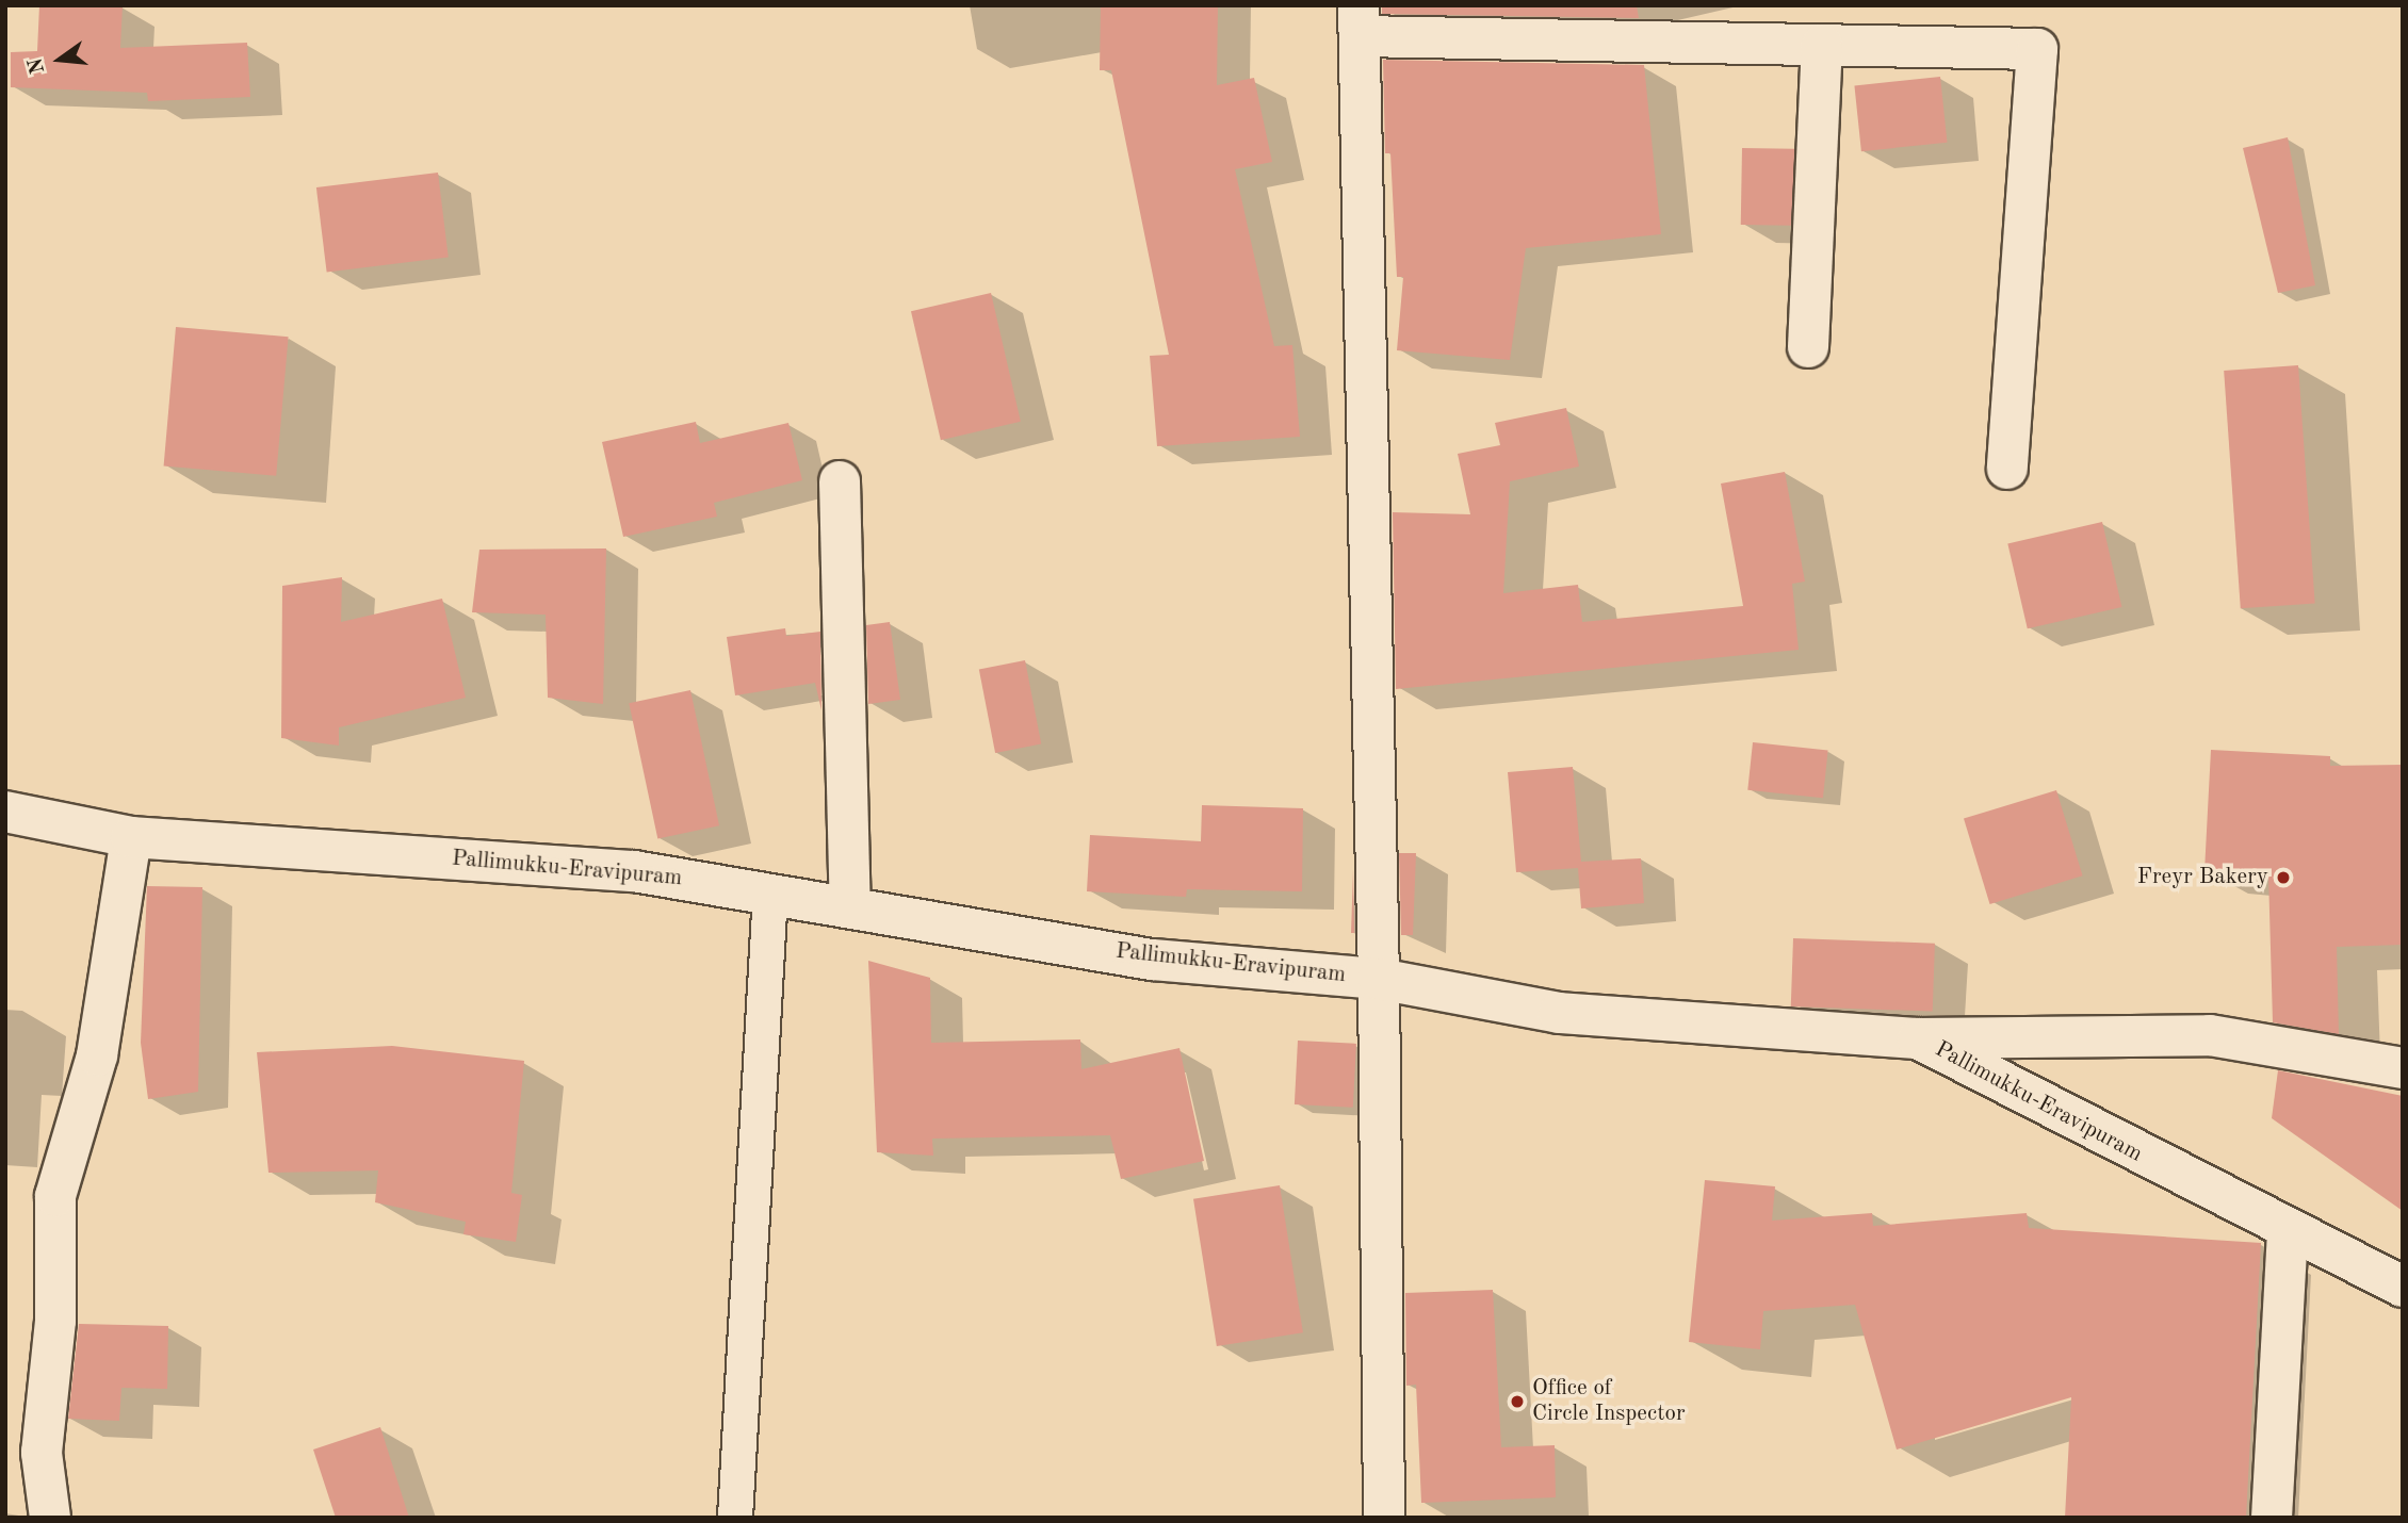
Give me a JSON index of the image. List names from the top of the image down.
{
  "streets": {
    "street": ["Pallimukku-Eravipuram"]
  },
  "places": ["Freyr Bakery", "Office of Circle Inspector"],
  "north": "left"
}
